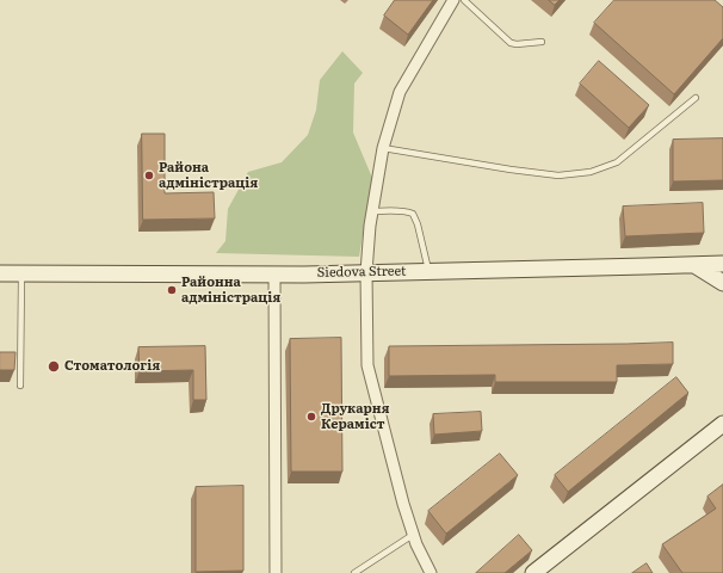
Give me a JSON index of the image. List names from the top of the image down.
{
  "streets": {
    "street": ["Siedova Street"]
  },
  "places": [
    "Района адміністрація",
    "Районна адміністрація",
    "Стоматологія",
    "Друкарня Кераміст"
  ]
}
